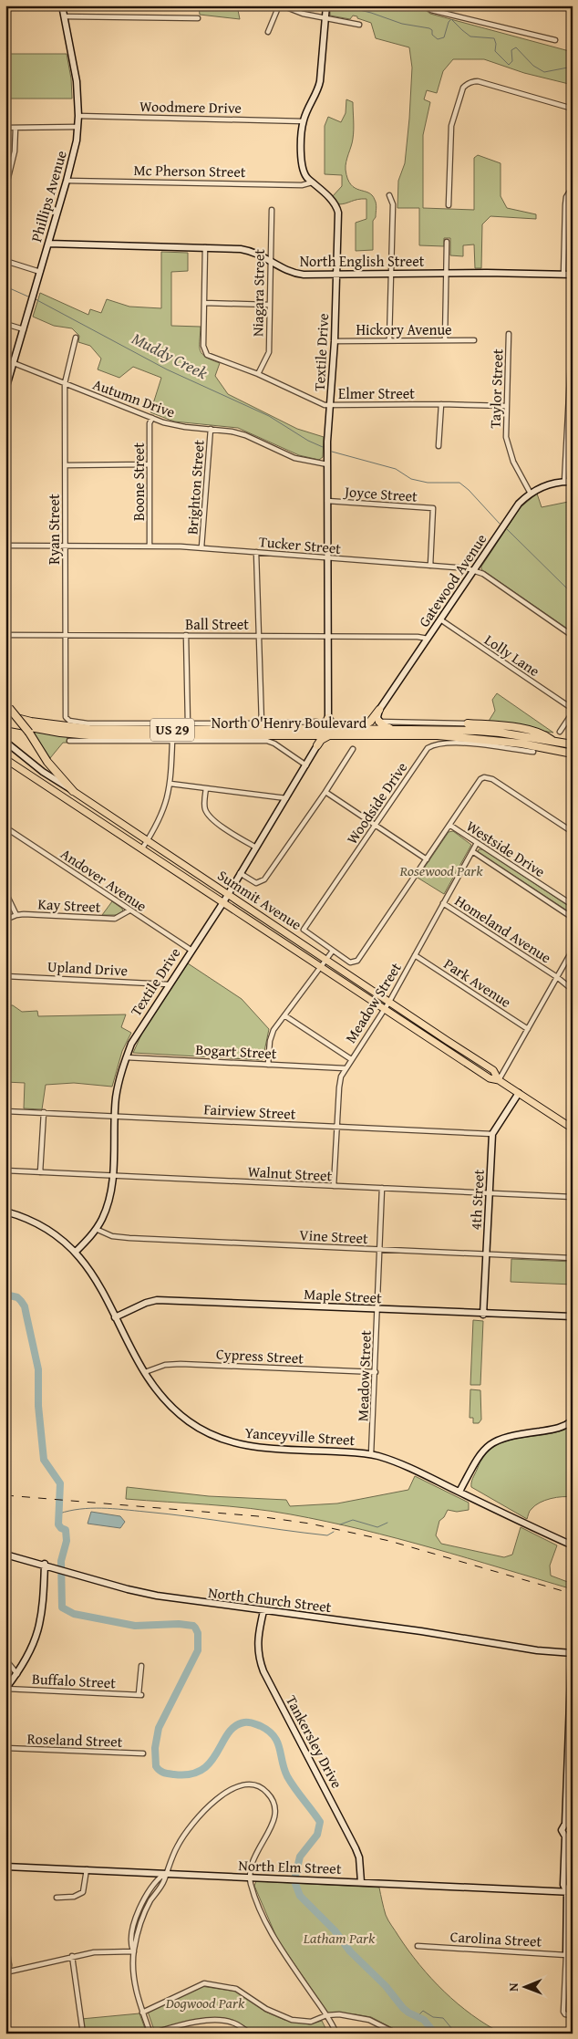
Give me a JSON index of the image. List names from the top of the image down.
{
  "streets": {
    "highway": ["North O'Henry Boulevard", "US 29"],
    "main road": ["Summit Avenue"],
    "street": [
      "Woodmere Drive",
      "Mc Pherson Street",
      "Phillips Avenue",
      "North English Street",
      "Niagara Street",
      "Hickory Avenue",
      "Textile Drive",
      "Taylor Street",
      "Elmer Street",
      "Autumn Drive",
      "Boone Street",
      "Brighton Street",
      "Joyce Street",
      "Ryan Street",
      "Tucker Street",
      "Gatewood Avenue",
      "Ball Street",
      "Lolly Lane",
      "Woodside Drive",
      "Westside Drive",
      "Andover Avenue",
      "Kay Street",
      "Homeland Avenue",
      "Upland Drive",
      "Park Avenue",
      "Meadow Street",
      "Bogart Street",
      "Fairview Street",
      "Walnut Street",
      "4th Street",
      "Vine Street",
      "Maple Street",
      "Cypress Street",
      "Yanceyville Street",
      "North Church Street",
      "Buffalo Street",
      "Roseland Street",
      "Tankersley Drive",
      "North Elm Street",
      "Carolina Street"
    ]
  },
  "crossings": [
    ["Woodmere Drive", "Phillips Avenue"],
    ["Woodmere Drive", "Textile Drive"],
    ["Mc Pherson Street", "Phillips Avenue"],
    ["Mc Pherson Street", "Textile Drive"],
    ["Phillips Avenue", "North English Street"],
    ["Phillips Avenue", "Autumn Drive"],
    ["North English Street", "Niagara Street"],
    ["North English Street", "Textile Drive"],
    ["Niagara Street", "Elmer Street"],
    ["Hickory Avenue", "Textile Drive"],
    ["Textile Drive", "Elmer Street"],
    ["Textile Drive", "Autumn Drive"],
    ["Textile Drive", "Joyce Street"],
    ["Textile Drive", "Tucker Street"],
    ["Textile Drive", "Ball Street"],
    ["Textile Drive", "Andover Avenue"],
    ["Textile Drive", "Summit Avenue"],
    ["Textile Drive", "Upland Drive"],
    ["Textile Drive", "Bogart Street"],
    ["Textile Drive", "Fairview Street"],
    ["Textile Drive", "Walnut Street"],
    ["Textile Drive", "Vine Street"],
    ["Textile Drive", "Yanceyville Street"],
    ["Taylor Street", "Elmer Street"],
    ["Taylor Street", "Gatewood Avenue"],
    ["Autumn Drive", "Boone Street"],
    ["Autumn Drive", "Brighton Street"],
    ["Autumn Drive", "Ryan Street"],
    ["Boone Street", "Tucker Street"],
    ["Brighton Street", "Tucker Street"],
    ["Joyce Street", "Tucker Street"],
    ["Ryan Street", "Tucker Street"],
    ["Ryan Street", "Ball Street"],
    ["Tucker Street", "Gatewood Avenue"],
    ["Gatewood Avenue", "Ball Street"],
    ["Gatewood Avenue", "Lolly Lane"],
    ["Westside Drive", "Meadow Street"],
    ["Andover Avenue", "Kay Street"],
    ["Summit Avenue", "Meadow Street"],
    ["Homeland Avenue", "Meadow Street"],
    ["Park Avenue", "Meadow Street"],
    ["Meadow Street", "Bogart Street"],
    ["Meadow Street", "Fairview Street"],
    ["Meadow Street", "Walnut Street"],
    ["Meadow Street", "Vine Street"],
    ["Meadow Street", "Maple Street"],
    ["Meadow Street", "Cypress Street"],
    ["Meadow Street", "Yanceyville Street"],
    ["Fairview Street", "4th Street"],
    ["Walnut Street", "4th Street"],
    ["4th Street", "Vine Street"],
    ["4th Street", "Maple Street"],
    ["Maple Street", "Yanceyville Street"],
    ["Cypress Street", "Yanceyville Street"],
    ["North Church Street", "Tankersley Drive"],
    ["Tankersley Drive", "North Elm Street"]
  ],
  "water": ["Muddy Creek"],
  "parks": ["Rosewood Park", "Latham Park", "Dogwood Park"],
  "north": "left"
}
